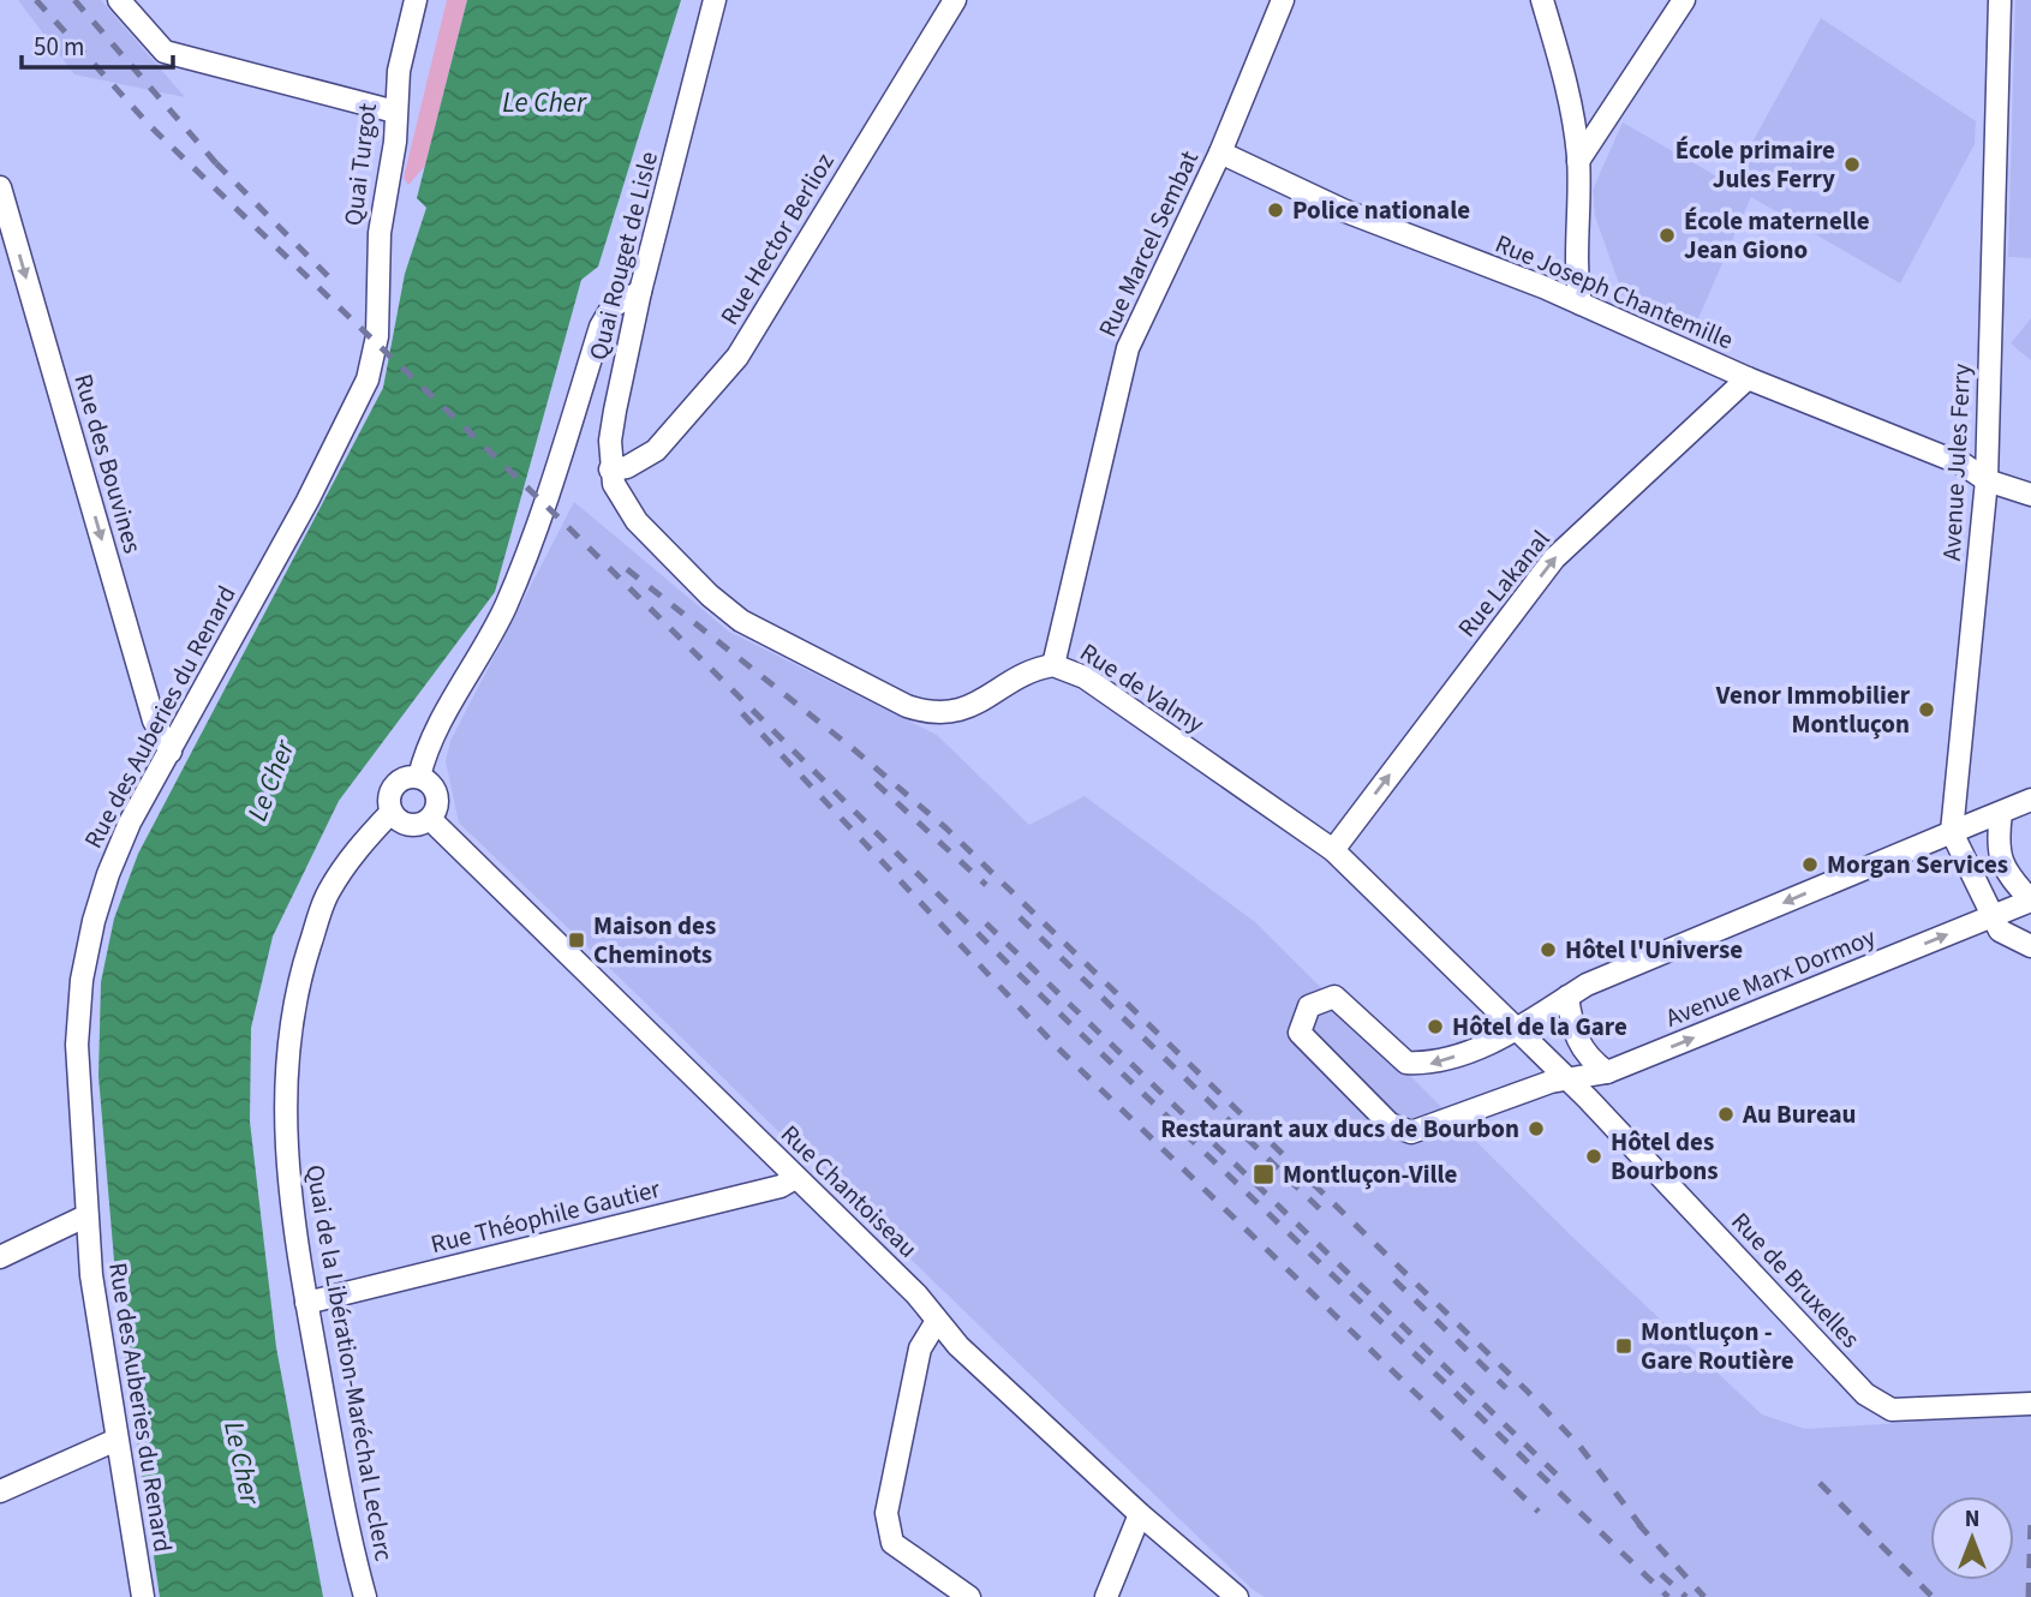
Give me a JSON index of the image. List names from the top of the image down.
{
  "streets": {
    "street": [
      "Quai Turgot",
      "Rue Hector Berlioz",
      "Rue Marcel Sembat",
      "Quai Rouget de Lisle",
      "Rue Joseph Chantemille",
      "Avenue Jules Ferry",
      "Rue des Bouvines",
      "Rue Lakanal",
      "Rue de Valmy",
      "Rue des Auberies du Renard",
      "Avenue Marx Dormoy",
      "Rue Chantoiseau",
      "Rue Théophile Gautier",
      "Rue de Bruxelles",
      "Quai de la Libération-Maréchal Leclerc"
    ]
  },
  "crossings": [
    ["Quai Turgot", "Rue des Auberies du Renard"],
    ["Rue Hector Berlioz", "Quai Rouget de Lisle"],
    ["Rue Marcel Sembat", "Rue Joseph Chantemille"],
    ["Rue Marcel Sembat", "Rue de Valmy"],
    ["Quai Rouget de Lisle", "Rue de Valmy"],
    ["Rue Joseph Chantemille", "Avenue Jules Ferry"],
    ["Rue Joseph Chantemille", "Rue Lakanal"],
    ["Avenue Jules Ferry", "Avenue Marx Dormoy"],
    ["Rue des Bouvines", "Rue des Auberies du Renard"],
    ["Rue Lakanal", "Rue de Valmy"],
    ["Rue de Valmy", "Rue de Bruxelles"],
    ["Avenue Marx Dormoy", "Rue de Bruxelles"],
    ["Rue Chantoiseau", "Rue Théophile Gautier"],
    ["Rue Chantoiseau", "Quai de la Libération-Maréchal Leclerc"],
    ["Rue Théophile Gautier", "Quai de la Libération-Maréchal Leclerc"]
  ],
  "one_way": ["Rue des Bouvines", "Rue Lakanal"],
  "water": ["Le Cher"],
  "places": {
    "other": [
      "École primaire Jules Ferry",
      "Police nationale",
      "École maternelle Jean Giono",
      "Venor Immobilier Montluçon",
      "Morgan Services",
      "Hôtel l'Universe",
      "Hôtel de la Gare",
      "Au Bureau",
      "Restaurant aux ducs de Bourbon",
      "Hôtel des Bourbons"
    ],
    "transit": ["Maison des Cheminots", "Montluçon-Ville", "Montluçon - Gare Routière"]
  },
  "scale_bar": "50 m",
  "north": "top"
}
